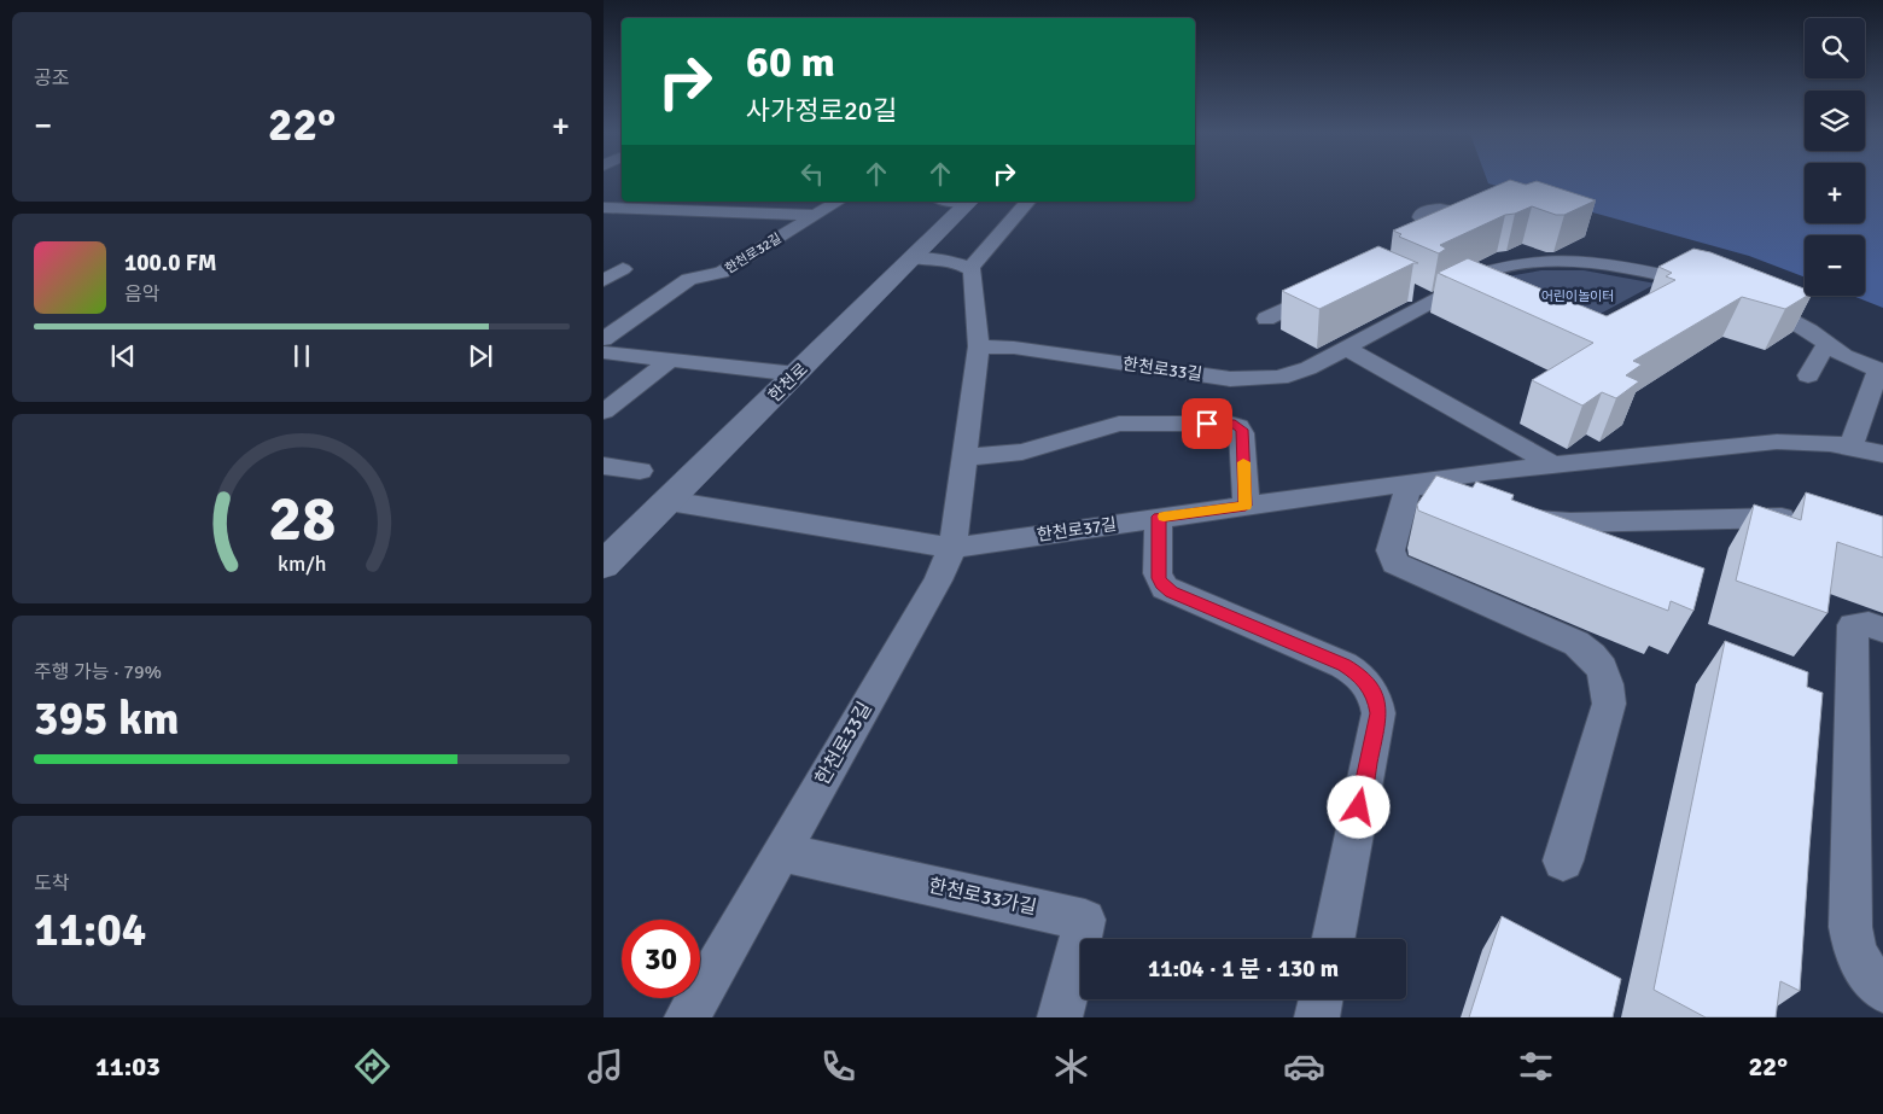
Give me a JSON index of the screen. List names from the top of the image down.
{
  "streets": {
    "main road": ["한천로"],
    "street": [
      "한천로32길",
      "한천로33길",
      "한천로37길",
      "한천로33가길"
    ]
  },
  "crossings": [
    ["한천로33길", "한천로37길"],
    ["한천로33길", "한천로33가길"],
    ["한천로", "한천로37길"]
  ],
  "parks": ["어린이놀이터"],
  "page": {
    "tile": [
      "공조",
      ["주행 가능 · 79%", "395 km"],
      ["도착", "11:04"]
    ],
    "map_buttons": ["+", "−"],
    "turn": ["60 m", "사가정로20길"],
    "heat": ["−", "22°", "+"],
    "song": ["100.0 FM", "음악"],
    "limit": "30",
    "trip": "11:04 · 1 분 · 130 m",
    "tabs": ["11:03", "22°"],
    "gauge": ["28", "km/h"]
  }
}
